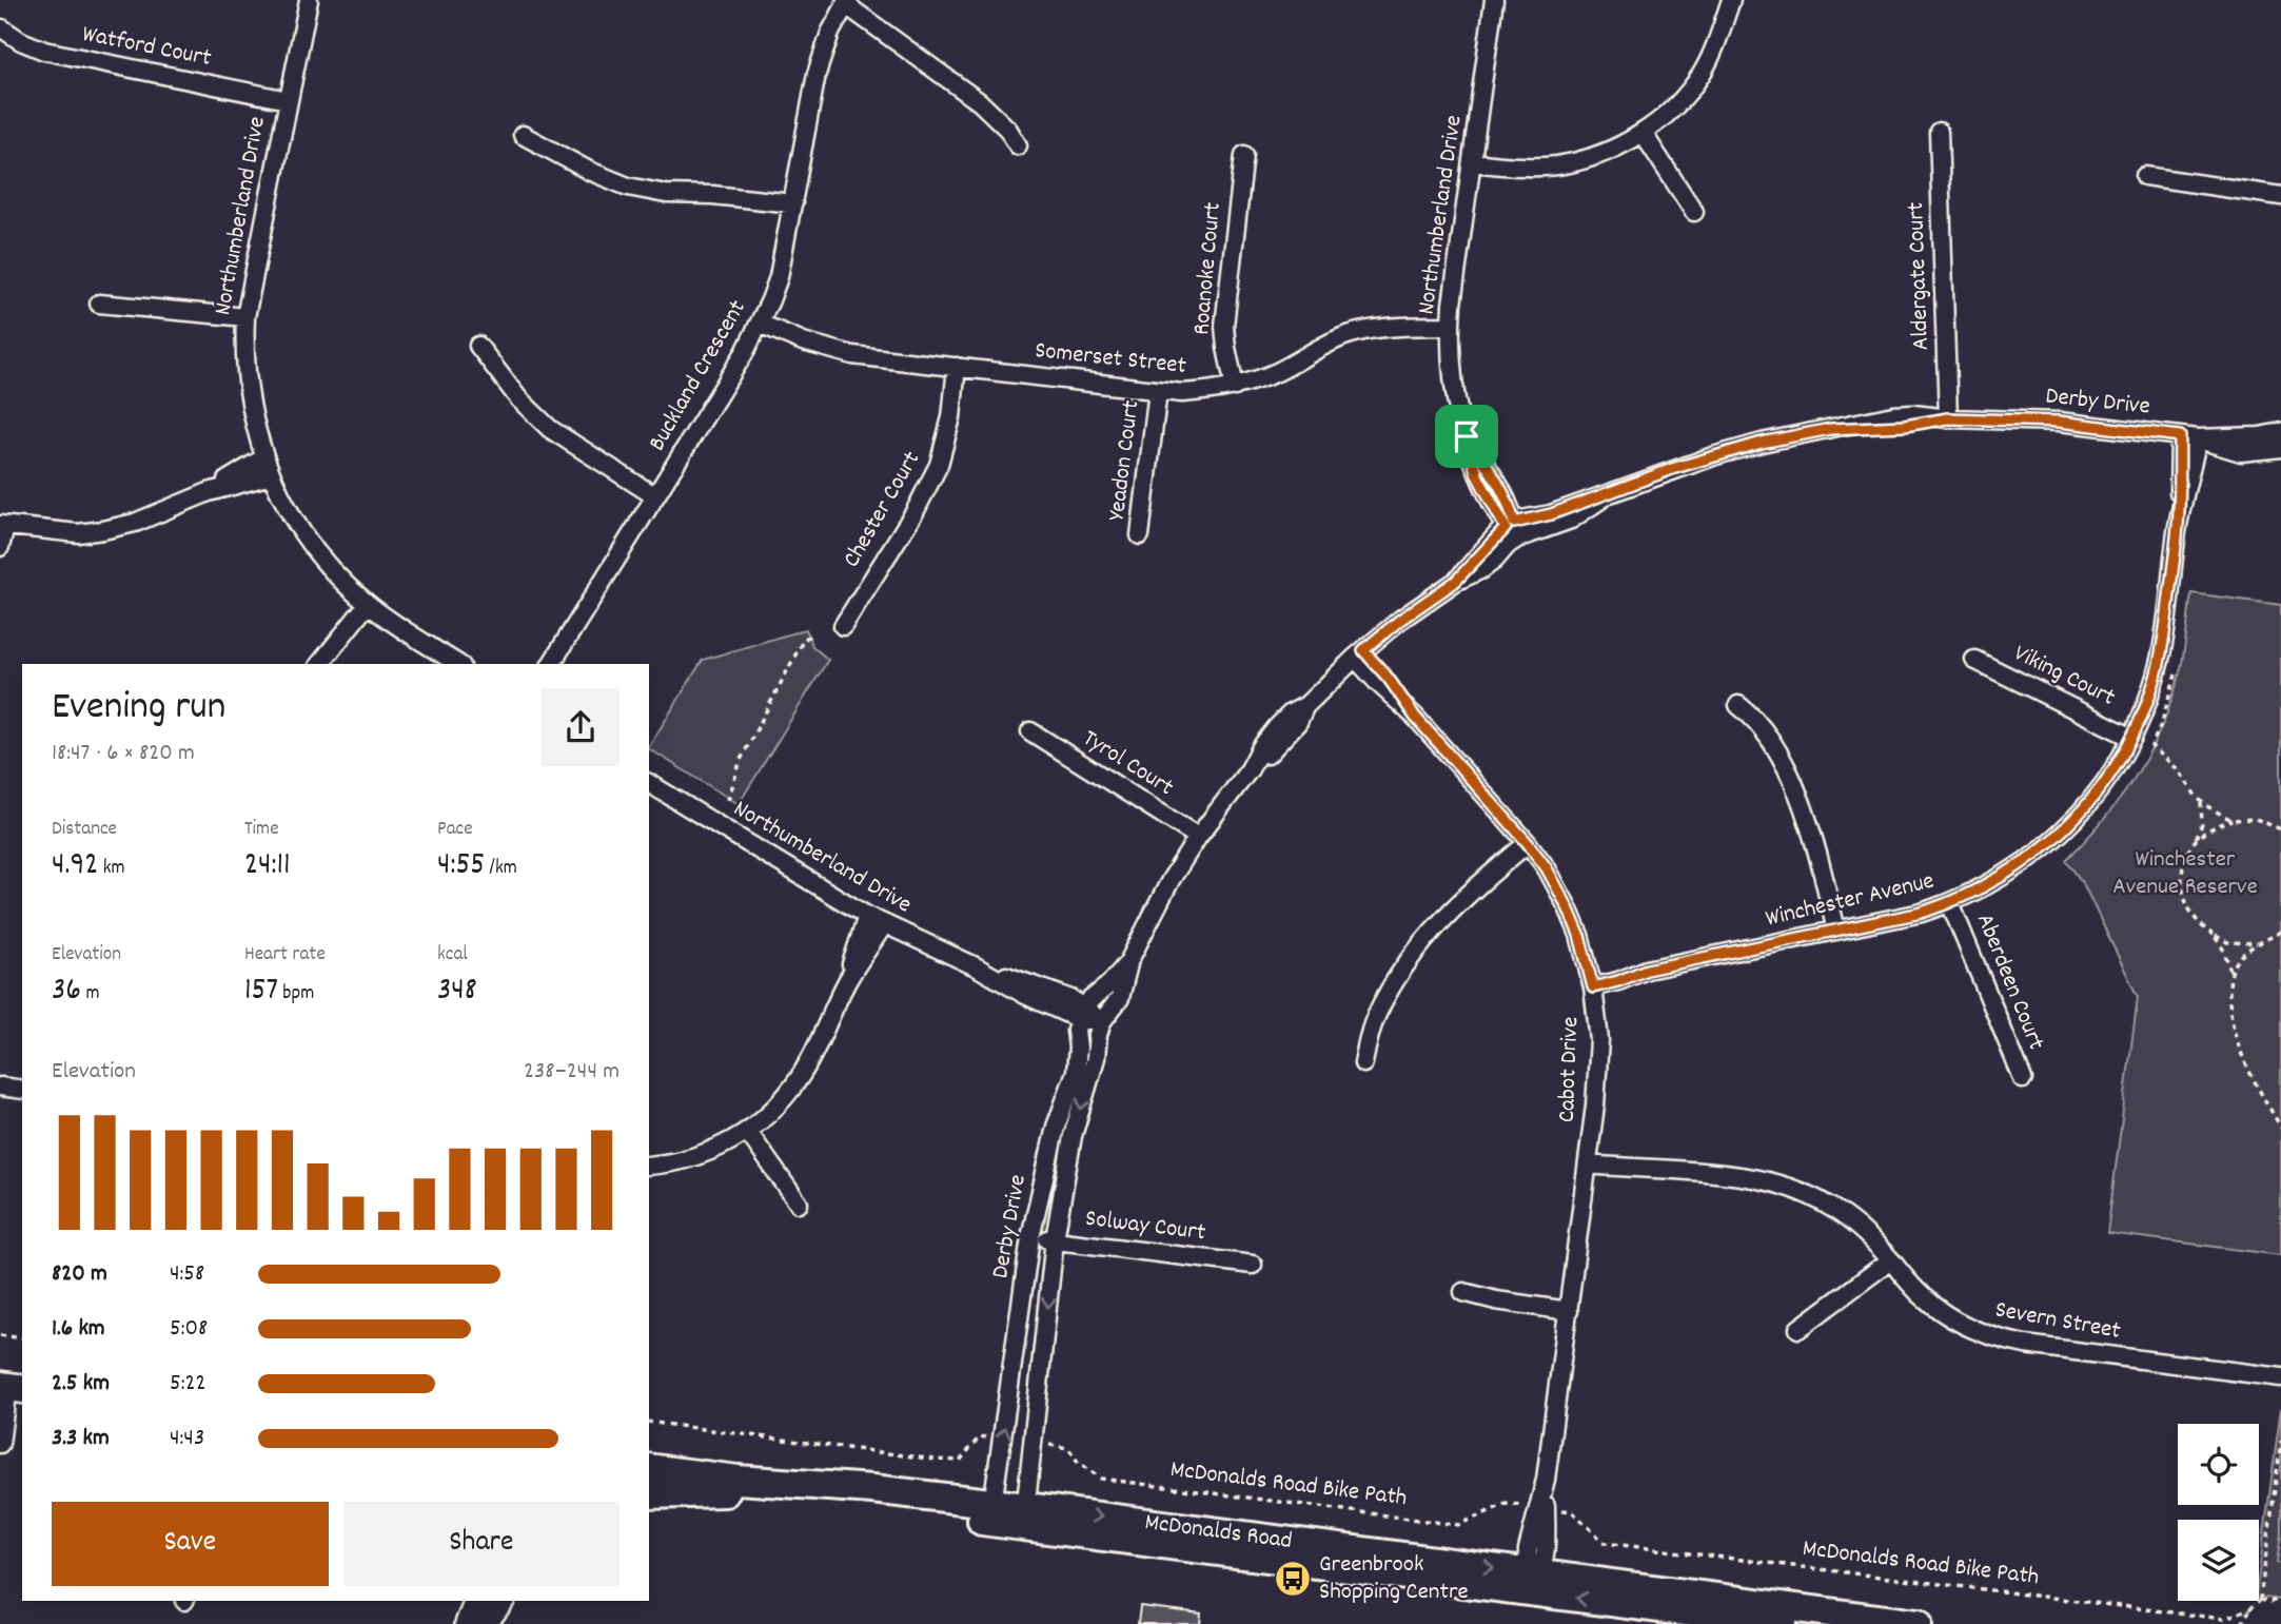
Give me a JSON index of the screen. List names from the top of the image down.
{
  "streets": {
    "main road": ["McDonalds Road"],
    "street": [
      "Watford Court",
      "Northumberland Drive",
      "Roanoke Court",
      "Aldergate Court",
      "Somerset Street",
      "Buckland Crescent",
      "Derby Drive",
      "Yeadon Court",
      "Chester Court",
      "Viking Court",
      "Tyrol Court",
      "Winchester Avenue",
      "Aberdeen Court",
      "Cabot Drive",
      "Solway Court",
      "Severn Street"
    ],
    "path": ["McDonalds Road Bike Path"]
  },
  "crossings": [
    ["Watford Court", "Northumberland Drive"],
    ["Northumberland Drive", "Somerset Street"],
    ["Northumberland Drive", "Derby Drive"],
    ["Roanoke Court", "Somerset Street"],
    ["Aldergate Court", "Derby Drive"],
    ["Somerset Street", "Buckland Crescent"],
    ["Somerset Street", "Yeadon Court"],
    ["Somerset Street", "Chester Court"],
    ["Derby Drive", "Tyrol Court"],
    ["Derby Drive", "Winchester Avenue"],
    ["Derby Drive", "Cabot Drive"],
    ["Derby Drive", "Solway Court"],
    ["Derby Drive", "McDonalds Road"],
    ["Viking Court", "Winchester Avenue"],
    ["Winchester Avenue", "Aberdeen Court"],
    ["Winchester Avenue", "Cabot Drive"],
    ["Cabot Drive", "Severn Street"],
    ["Cabot Drive", "McDonalds Road"]
  ],
  "parks": ["Winchester Avenue Reserve"],
  "places": {
    "bus stop": ["Greenbrook Shopping Centre"]
  },
  "page": {
    "heading": ["Evening run", "18:47 · 6 × 820 m"],
    "stats": [
      ["Distance", "4.92 km"],
      ["Time", "24:11"],
      ["Pace", "4:55 /km"],
      ["Elevation", "36 m"],
      ["Heart rate", "157 bpm"],
      ["kcal", "348"]
    ],
    "chart": ["Elevation", "238–244 m"],
    "list": [
      {
        "name": "820 m",
        "note": "4:58"
      },
      {
        "name": "1.6 km",
        "note": "5:08"
      },
      {
        "name": "2.5 km",
        "note": "5:22"
      },
      {
        "name": "3.3 km",
        "note": "4:43"
      }
    ],
    "buttons": ["Save", "Share"]
  }
}
